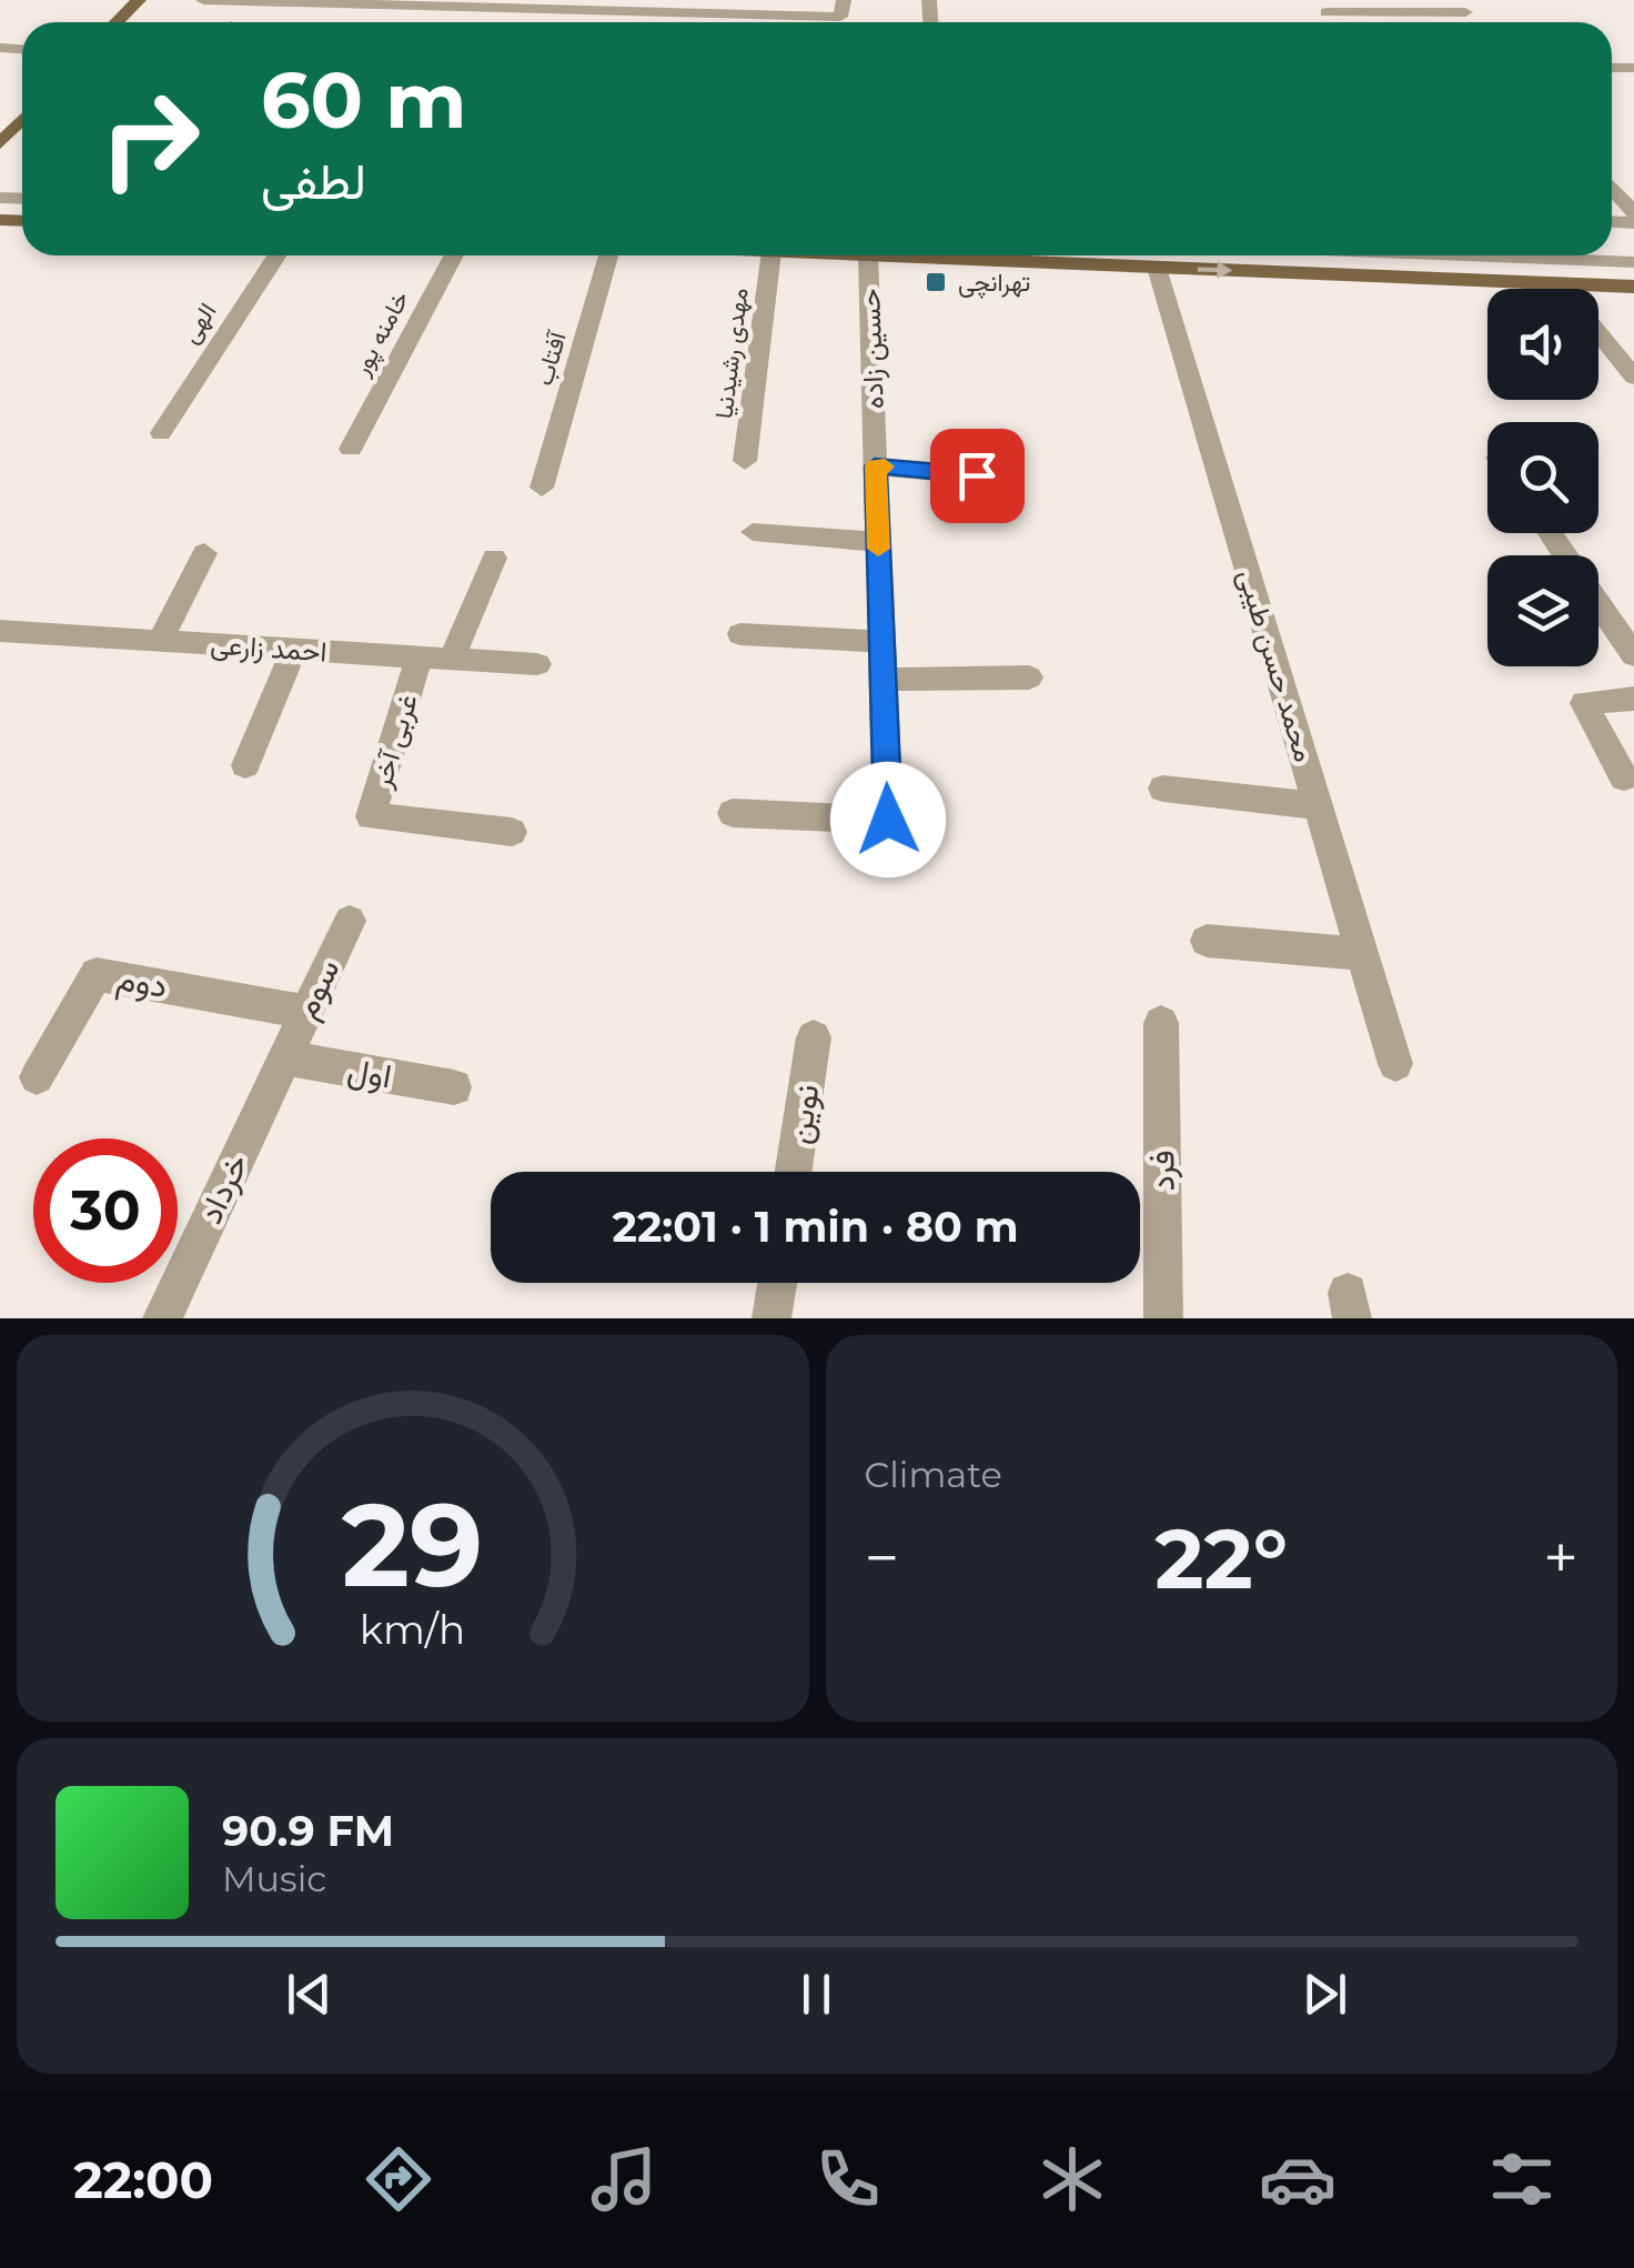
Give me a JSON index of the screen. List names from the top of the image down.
{
  "streets": {
    "street": [
      "الهی",
      "خامنه پور",
      "حسین زاده",
      "مهدی رشیدنیا",
      "آفتاب",
      "احمد زارعی",
      "محمد حسن طیبی",
      "غربی آخر",
      "دوم",
      "سوم",
      "اول",
      "نوین",
      "فرد",
      "خرداد"
    ]
  },
  "crossings": [
    ["احمد زارعی", "غربی آخر"],
    ["دوم", "سوم"],
    ["سوم", "اول"],
    ["سوم", "خرداد"],
    ["اول", "خرداد"]
  ],
  "places": {
    "transit": ["تهرانچی"]
  },
  "page": {
    "turn": ["60 m", "لطفی"],
    "limit": "30",
    "trip": "22:01 · 1 min · 80 m",
    "tile": "Climate",
    "heat": ["−", "22°", "+"],
    "song": ["90.9 FM", "Music"],
    "tabs": "22:00",
    "gauge": ["29", "km/h"]
  }
}
